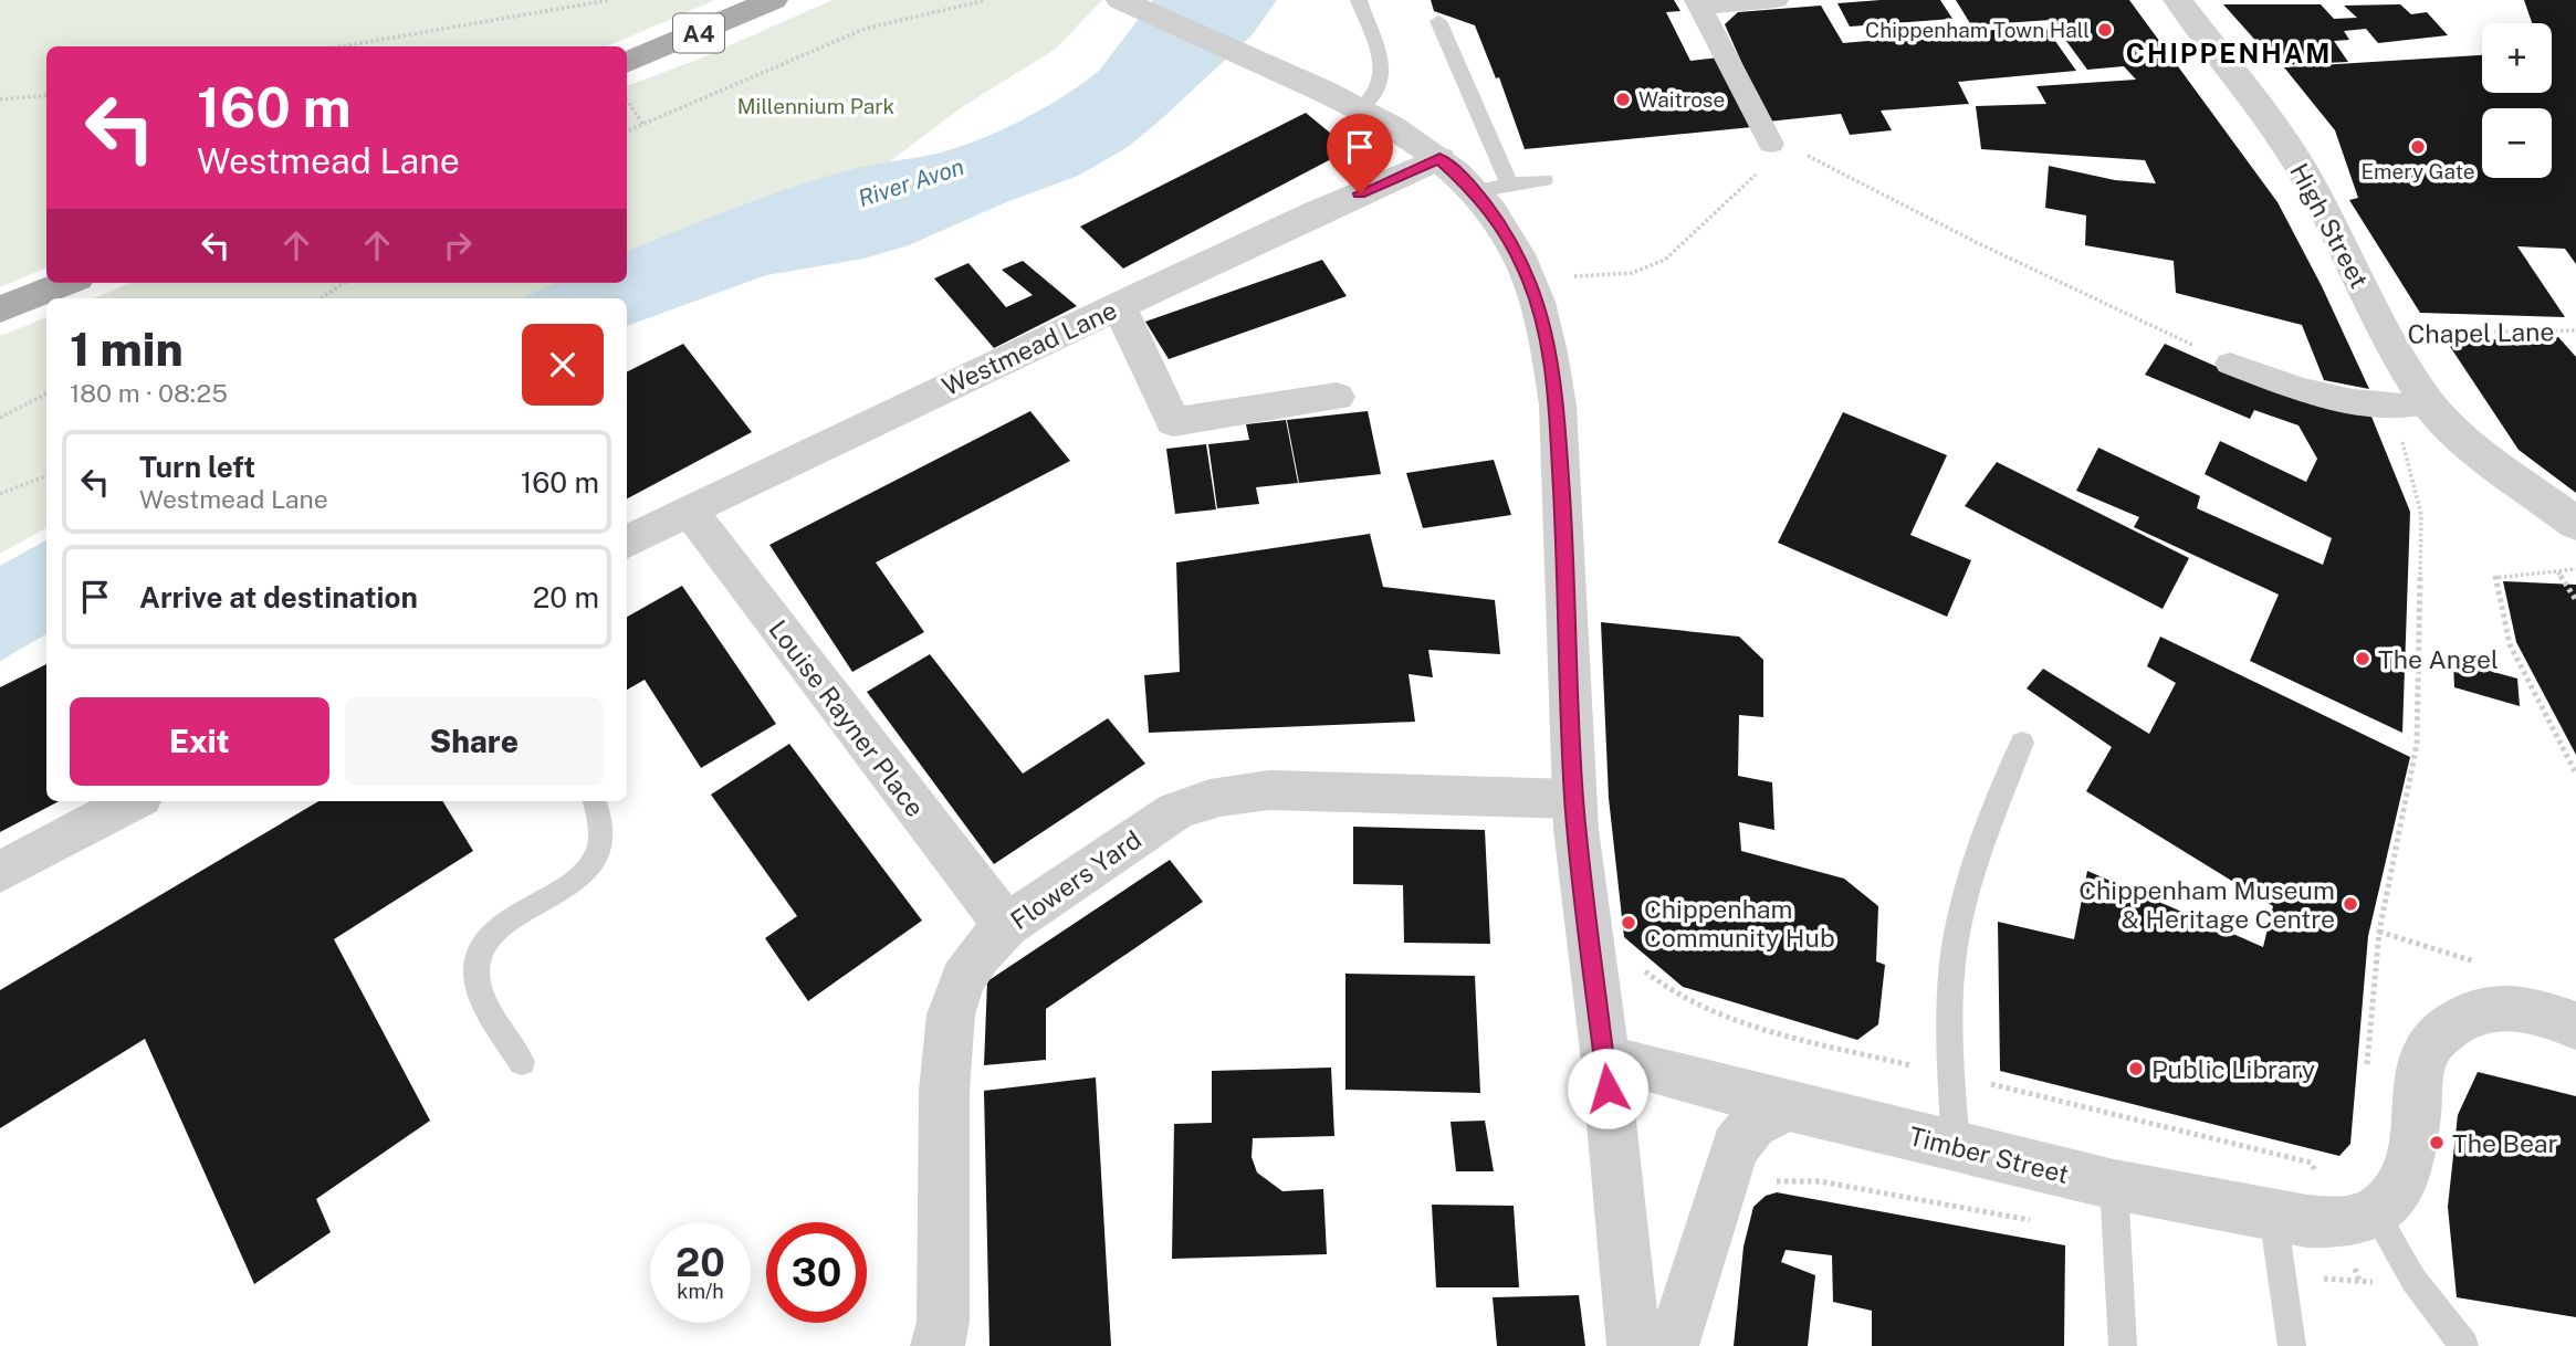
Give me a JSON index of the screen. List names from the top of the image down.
{
  "streets": {
    "main road": ["A4"],
    "street": [
      "High Street",
      "Westmead Lane",
      "Louise Rayner Place",
      "Flowers Yard",
      "Timber Street"
    ],
    "path": ["Chapel Lane"]
  },
  "crossings": [
    ["High Street", "Chapel Lane"],
    ["Westmead Lane", "Louise Rayner Place"],
    ["Louise Rayner Place", "Flowers Yard"]
  ],
  "districts": ["CHIPPENHAM"],
  "water": ["River Avon"],
  "parks": ["Millennium Park"],
  "places": [
    "Chippenham Town Hall",
    "Waitrose",
    "Emery Gate",
    "The Angel",
    "Chippenham Museum & Heritage Centre",
    "Chippenham Community Hub",
    "Public Library",
    "The Bear"
  ],
  "page": {
    "map_buttons": ["+", "−"],
    "turn": ["160 m", "Westmead Lane"],
    "heading": ["1 min", "180 m · 08:25"],
    "list": [
      {
        "name": "Turn left",
        "note": "Westmead Lane",
        "value": "160 m"
      },
      {
        "name": "Arrive at destination",
        "value": "20 m"
      }
    ],
    "buttons": ["Exit", "Share"],
    "speed": "20 km/h",
    "limit": "30"
  }
}
